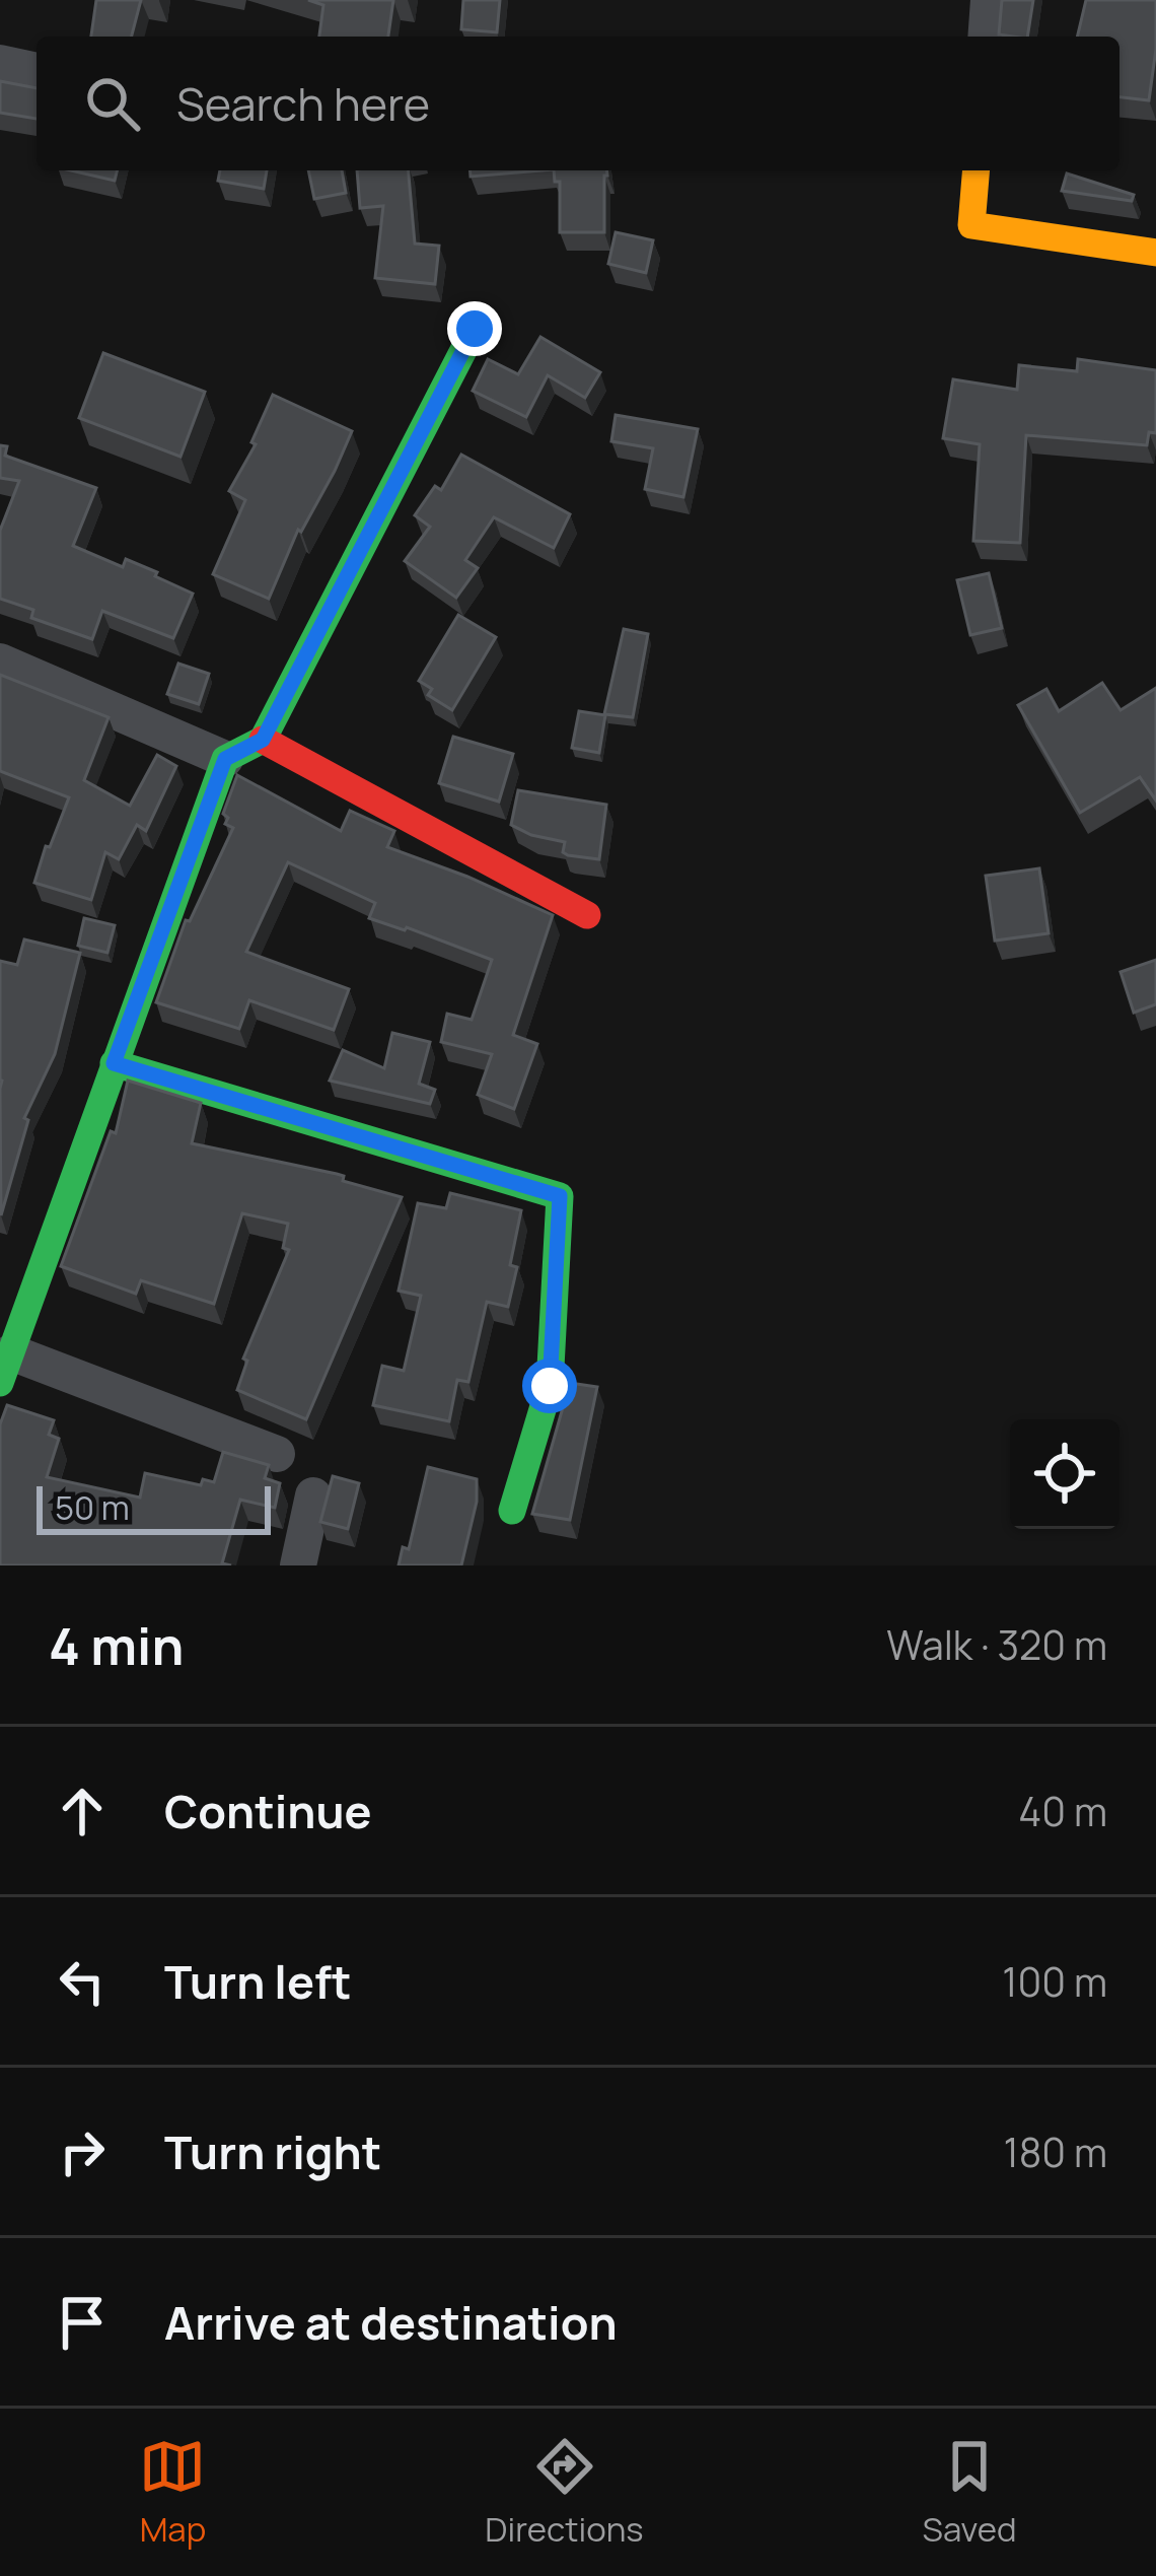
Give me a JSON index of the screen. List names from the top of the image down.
{
  "scale_bar": "50 m",
  "page": {
    "search": "Search here",
    "scale": "50 m",
    "heading": ["4 min", "Walk · 320 m"],
    "list": [
      ["Continue", "40 m"],
      ["Turn left", "100 m"],
      ["Turn right", "180 m"],
      "Arrive at destination"
    ],
    "nav": ["Map", "Directions", "Saved"]
  }
}
